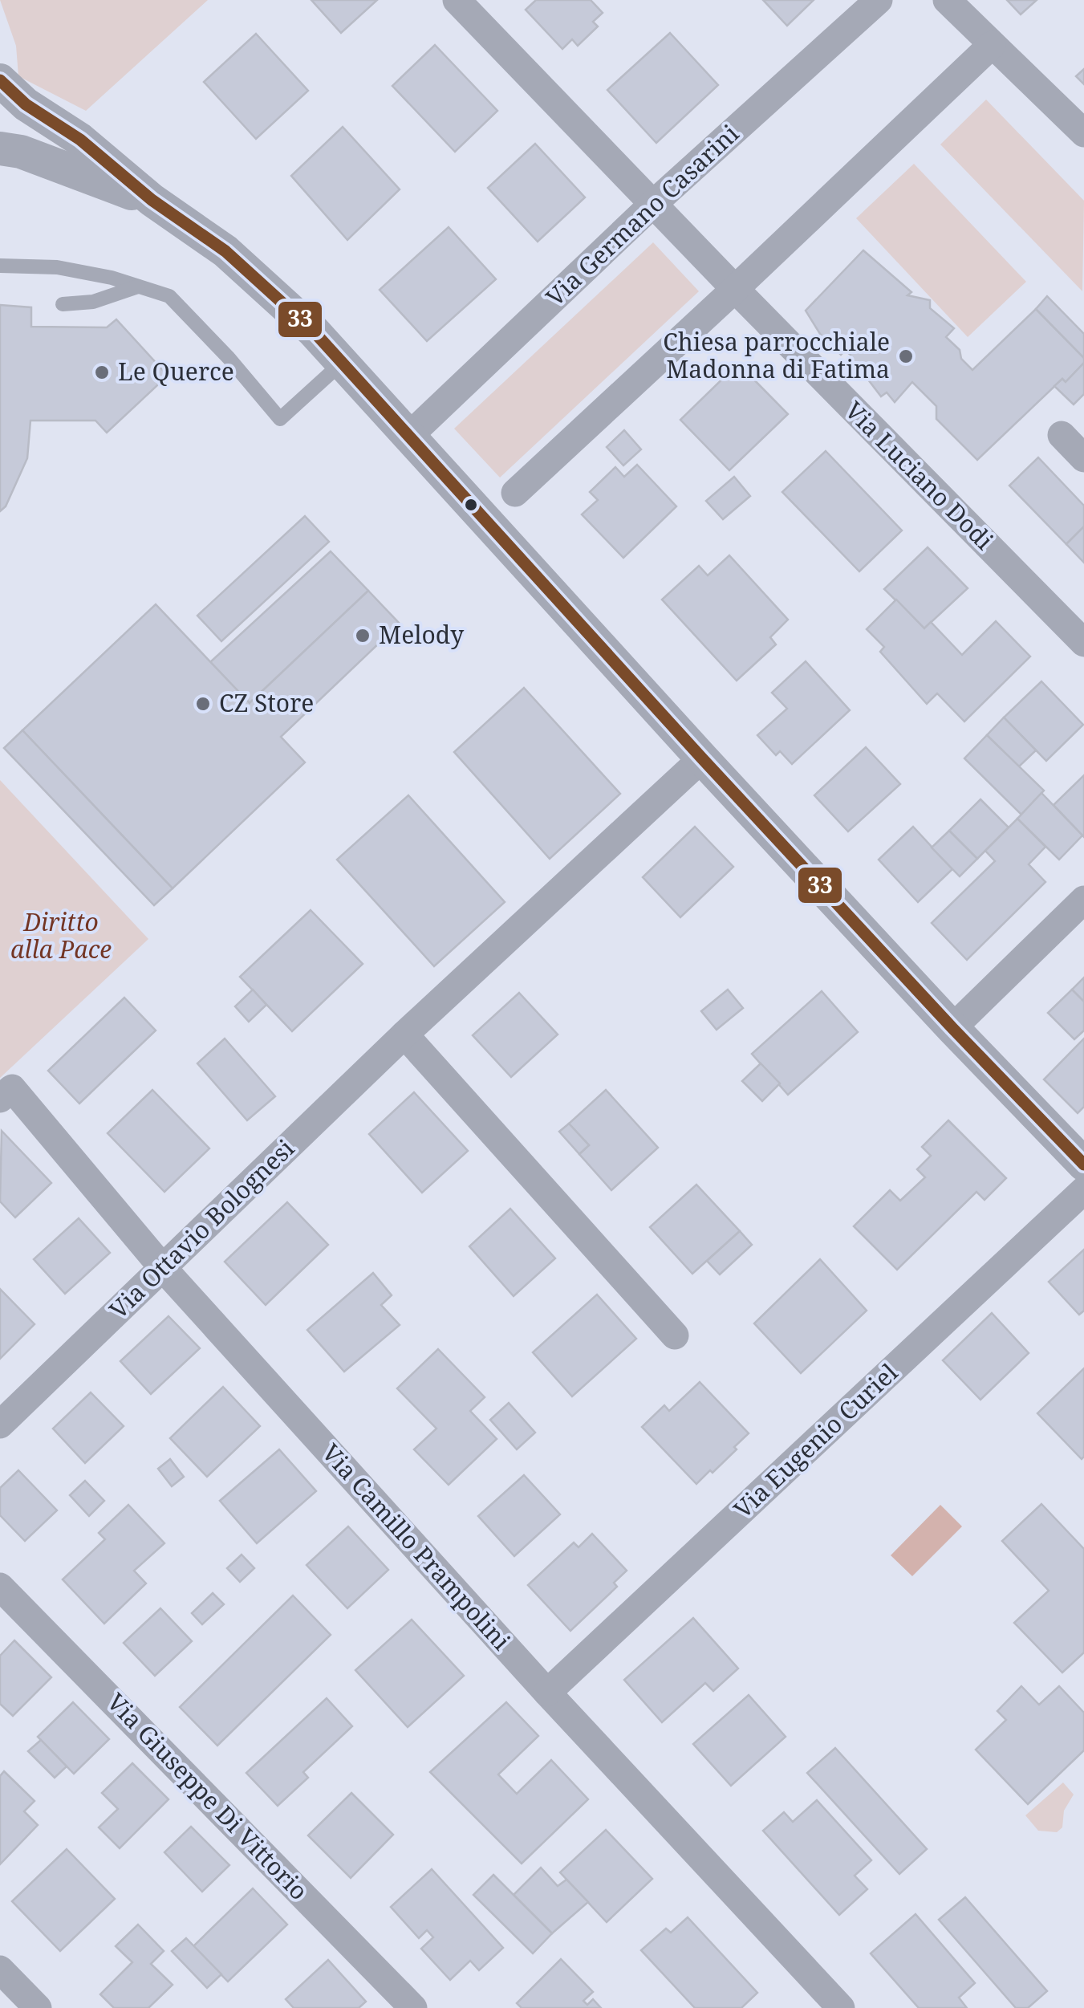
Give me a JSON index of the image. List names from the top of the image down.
{
  "streets": {
    "street": [
      "Via Germano Casarini",
      "Via Luciano Dodi",
      "Via Ottavio Bolognesi",
      "Via Eugenio Curiel",
      "Via Camillo Prampolini",
      "Via Giuseppe Di Vittorio"
    ]
  },
  "crossings": [
    ["Via Germano Casarini", "Via Luciano Dodi"],
    ["Via Ottavio Bolognesi", "Via Camillo Prampolini"],
    ["Via Eugenio Curiel", "Via Camillo Prampolini"]
  ],
  "parks": ["Diritto alla Pace"],
  "places": [
    "Chiesa parrocchiale Madonna di Fatima",
    "Le Querce",
    "Melody",
    "CZ Store"
  ],
  "lines": ["transit line 33"]
}
